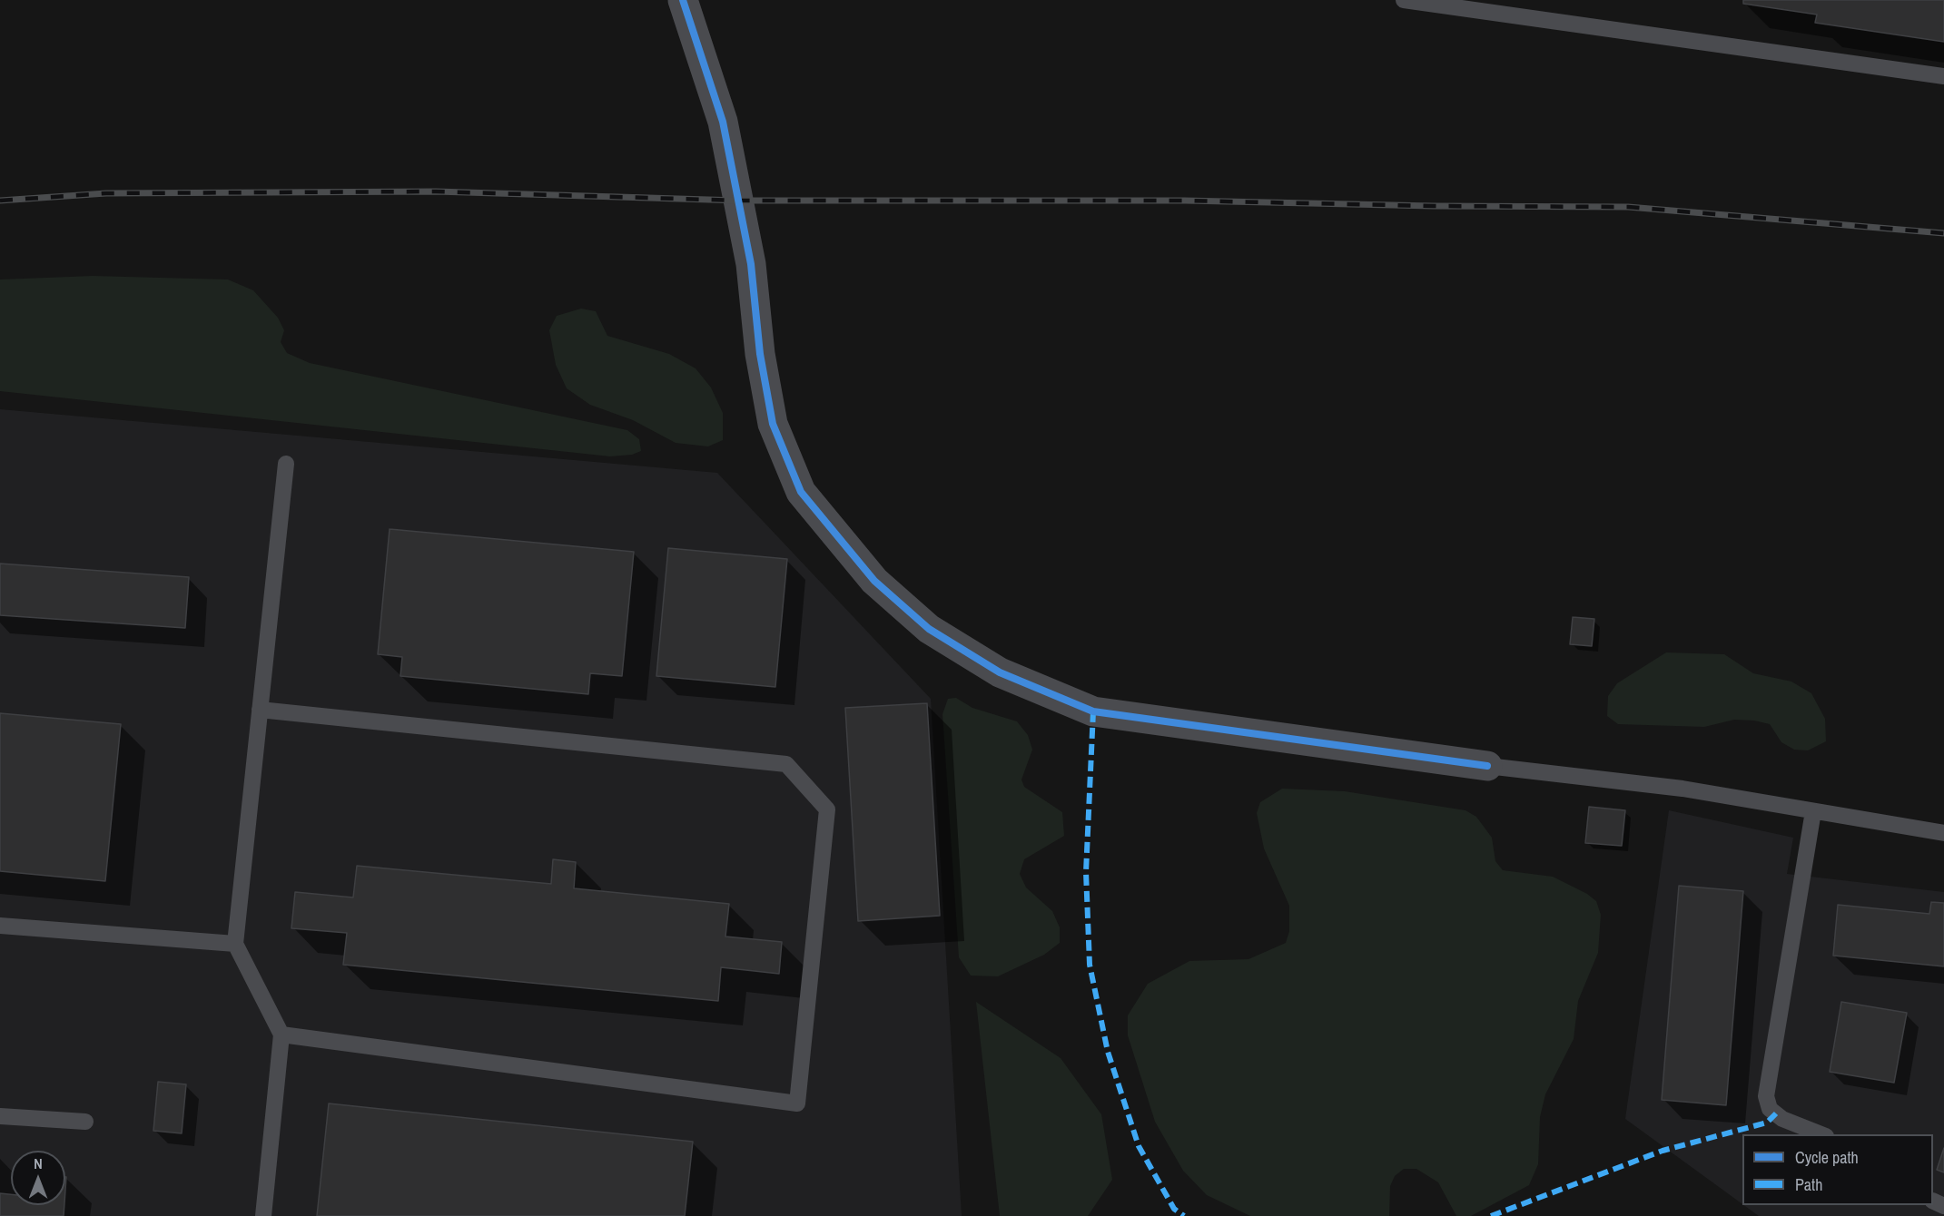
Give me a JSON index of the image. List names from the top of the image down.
{
  "legend": ["Cycle path", "Path"],
  "north": "top"
}
